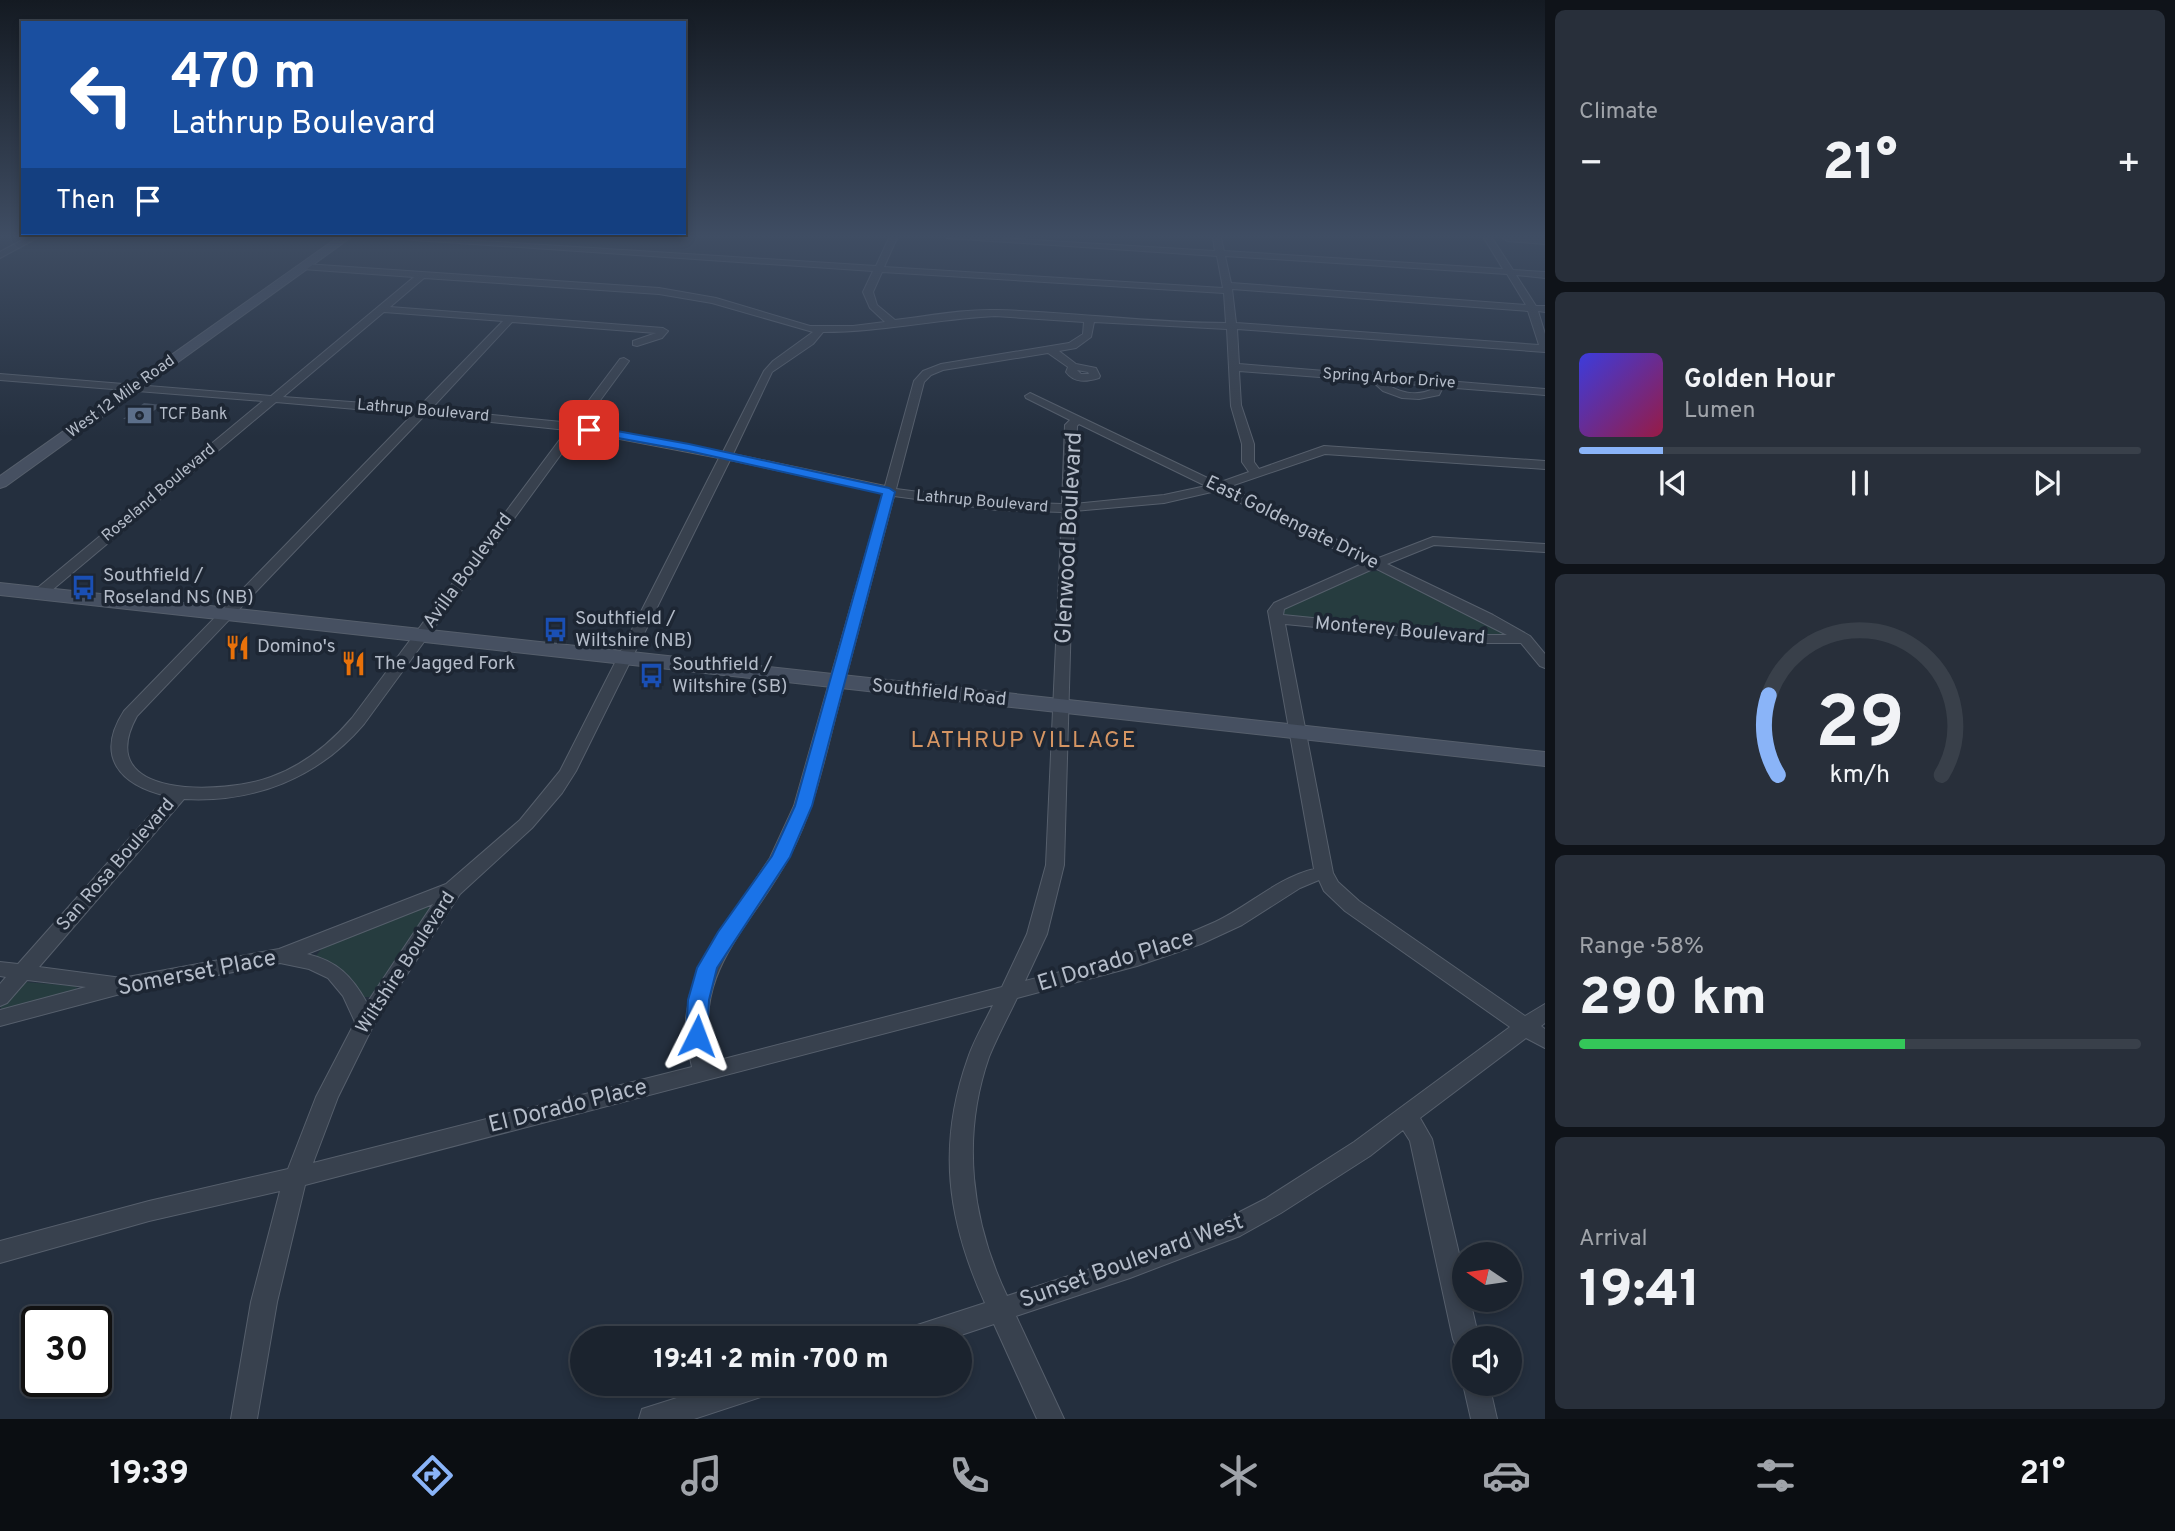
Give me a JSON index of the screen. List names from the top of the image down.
{
  "streets": {
    "main road": ["West 12 Mile Road", "Southfield Road"],
    "street": [
      "Spring Arbor Drive",
      "Lathrup Boulevard",
      "Roseland Boulevard",
      "East Goldengate Drive",
      "Glenwood Boulevard",
      "Avilla Boulevard",
      "Monterey Boulevard",
      "San Rosa Boulevard",
      "El Dorado Place",
      "Wiltshire Boulevard",
      "Somerset Place",
      "Sunset Boulevard West"
    ]
  },
  "crossings": [
    ["West 12 Mile Road", "Lathrup Boulevard"],
    ["Lathrup Boulevard", "Roseland Boulevard"],
    ["Lathrup Boulevard", "East Goldengate Drive"],
    ["Lathrup Boulevard", "Glenwood Boulevard"],
    ["Lathrup Boulevard", "Avilla Boulevard"],
    ["Lathrup Boulevard", "San Rosa Boulevard"],
    ["Lathrup Boulevard", "Wiltshire Boulevard"],
    ["Roseland Boulevard", "Southfield Road"],
    ["East Goldengate Drive", "Glenwood Boulevard"],
    ["East Goldengate Drive", "Monterey Boulevard"],
    ["Glenwood Boulevard", "Southfield Road"],
    ["Glenwood Boulevard", "El Dorado Place"],
    ["Glenwood Boulevard", "Sunset Boulevard West"],
    ["Avilla Boulevard", "Southfield Road"],
    ["Avilla Boulevard", "San Rosa Boulevard"],
    ["Southfield Road", "San Rosa Boulevard"],
    ["Southfield Road", "Wiltshire Boulevard"],
    ["El Dorado Place", "Wiltshire Boulevard"],
    ["Wiltshire Boulevard", "Somerset Place"]
  ],
  "districts": ["LATHRUP VILLAGE"],
  "places": {
    "bank": ["TCF Bank"],
    "bus stop": ["Southfield / Roseland NS (NB)", "Southfield / Wiltshire (NB)", "Southfield / Wiltshire (SB)"],
    "restaurant": ["Domino's", "The Jagged Fork"]
  },
  "north": "left",
  "page": {
    "tile": [
      "Climate",
      ["Range · 58%", "290 km"],
      ["Arrival", "19:41"]
    ],
    "turn": ["470 m", "Lathrup Boulevard"],
    "heat": ["−", "21°", "+"],
    "then": "Then",
    "song": ["Golden Hour", "Lumen"],
    "limit": "30",
    "trip": "19:41 · 2 min · 700 m",
    "tabs": ["19:39", "21°"],
    "gauge": ["29", "km/h"]
  }
}
